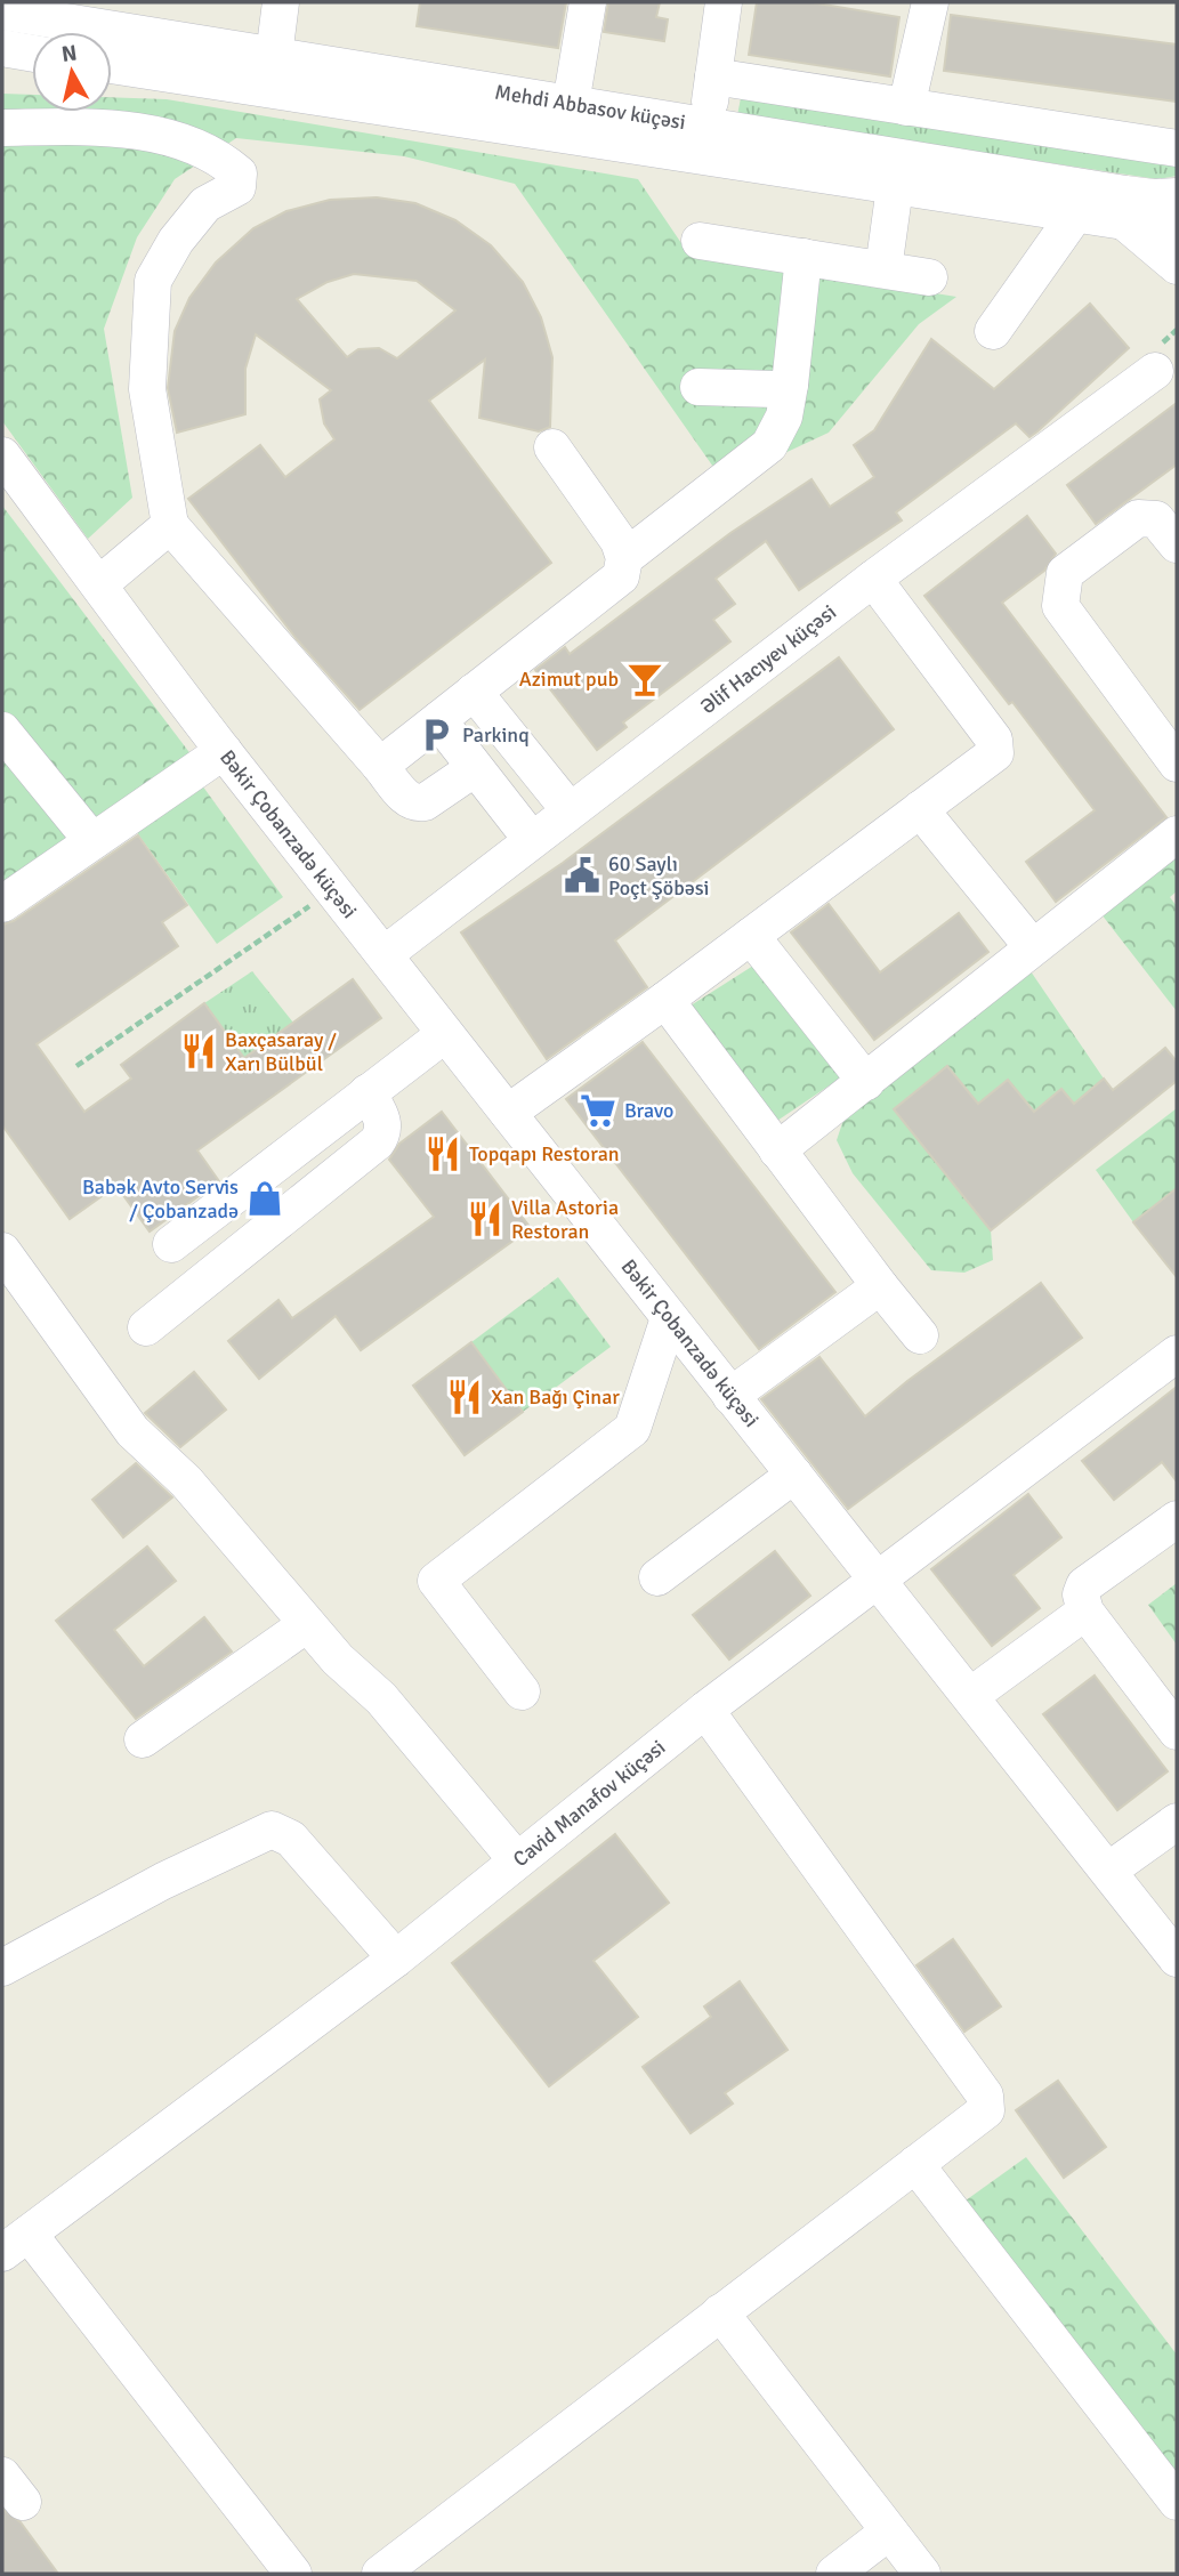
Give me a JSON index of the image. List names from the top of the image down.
{
  "streets": {
    "street": [
      "Mehdi Abbasov küçəsi",
      "Əlif Hacıyev küçəsi",
      "Bəkir Çobanzadə küçəsi",
      "Cavid Manafov küçəsi"
    ]
  },
  "crossings": [
    ["Əlif Hacıyev küçəsi", "Bəkir Çobanzadə küçəsi"],
    ["Bəkir Çobanzadə küçəsi", "Cavid Manafov küçəsi"]
  ],
  "places": {
    "bar": ["Azimut pub"],
    "parking": ["Parkinq"],
    "public building": ["60 Saylı Poçt Şöbəsi"],
    "restaurant": [
      "Baxçasaray / Xarı Bülbül",
      "Topqapı Restoran",
      "Villa Astoria Restoran",
      "Xan Bağı Çinar"
    ],
    "supermarket": ["Bravo"],
    "shop": ["Babək Avto Servis / Çobanzadə"]
  },
  "north": "top"
}
